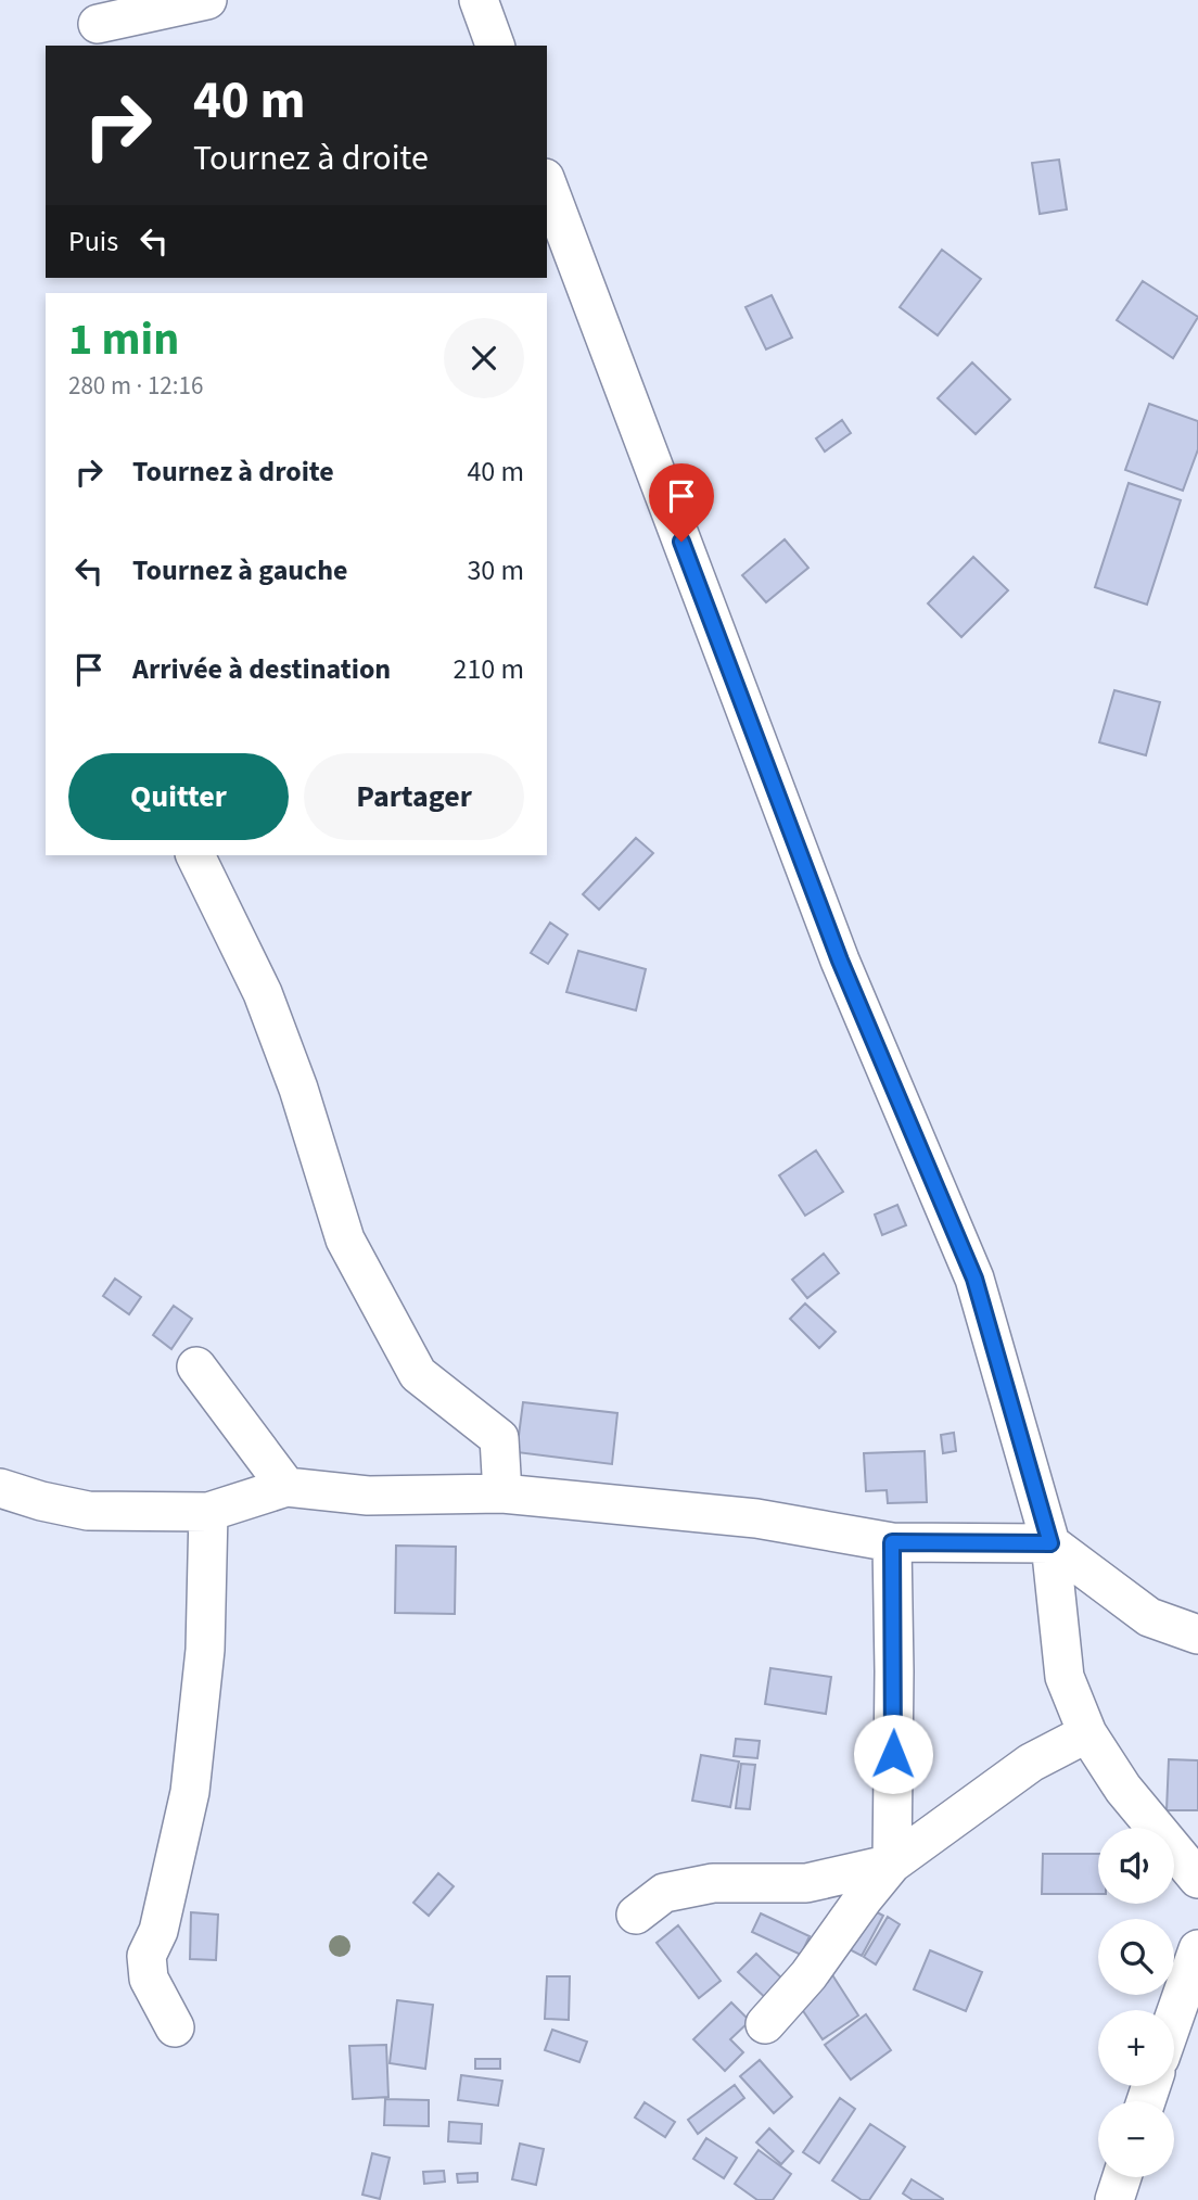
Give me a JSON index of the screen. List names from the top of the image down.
{
  "page": {
    "turn": ["40 m", "Tournez à droite"],
    "then": "Puis",
    "heading": ["1 min", "280 m · 12:16"],
    "list": [
      {
        "name": "Tournez à droite",
        "value": "40 m"
      },
      {
        "name": "Tournez à gauche",
        "value": "30 m"
      },
      {
        "name": "Arrivée à destination",
        "value": "210 m"
      }
    ],
    "buttons": ["Quitter", "Partager"],
    "map_buttons": ["+", "−"]
  }
}
